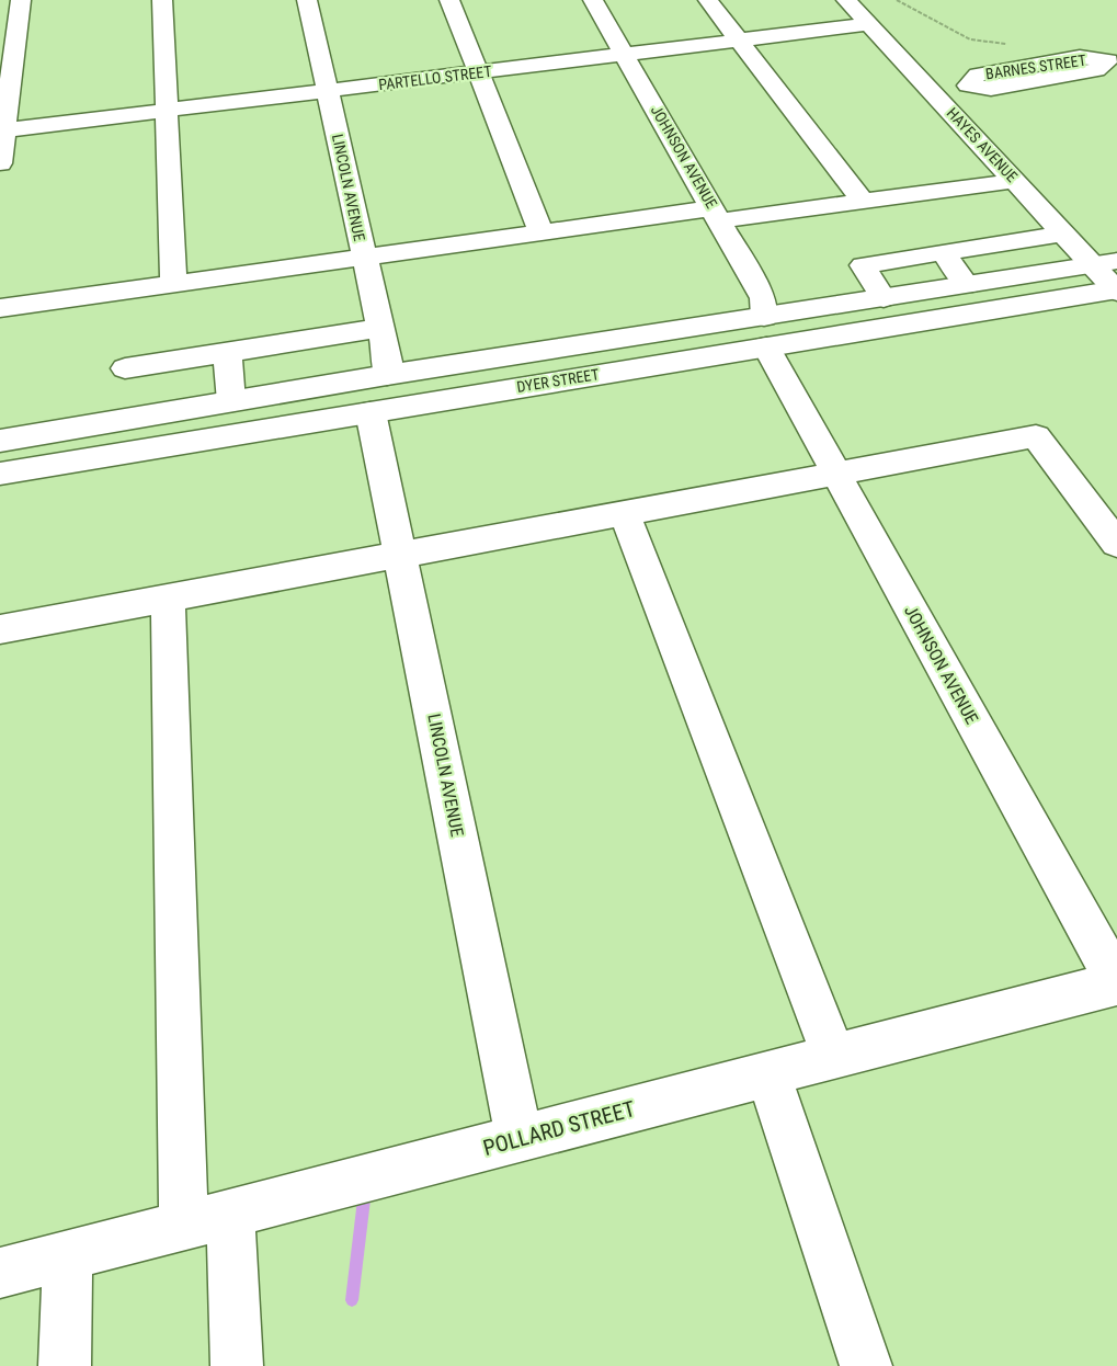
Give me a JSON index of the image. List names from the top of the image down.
{
  "streets": {
    "street": [
      "BARNES STREET",
      "PARTELLO STREET",
      "HAYES AVENUE",
      "JOHNSON AVENUE",
      "LINCOLN AVENUE",
      "DYER STREET",
      "POLLARD STREET"
    ]
  },
  "crossings": [
    ["BARNES STREET", "HAYES AVENUE"],
    ["PARTELLO STREET", "HAYES AVENUE"],
    ["PARTELLO STREET", "JOHNSON AVENUE"],
    ["PARTELLO STREET", "LINCOLN AVENUE"],
    ["HAYES AVENUE", "DYER STREET"],
    ["JOHNSON AVENUE", "DYER STREET"],
    ["JOHNSON AVENUE", "POLLARD STREET"],
    ["LINCOLN AVENUE", "DYER STREET"],
    ["LINCOLN AVENUE", "POLLARD STREET"]
  ]
}
